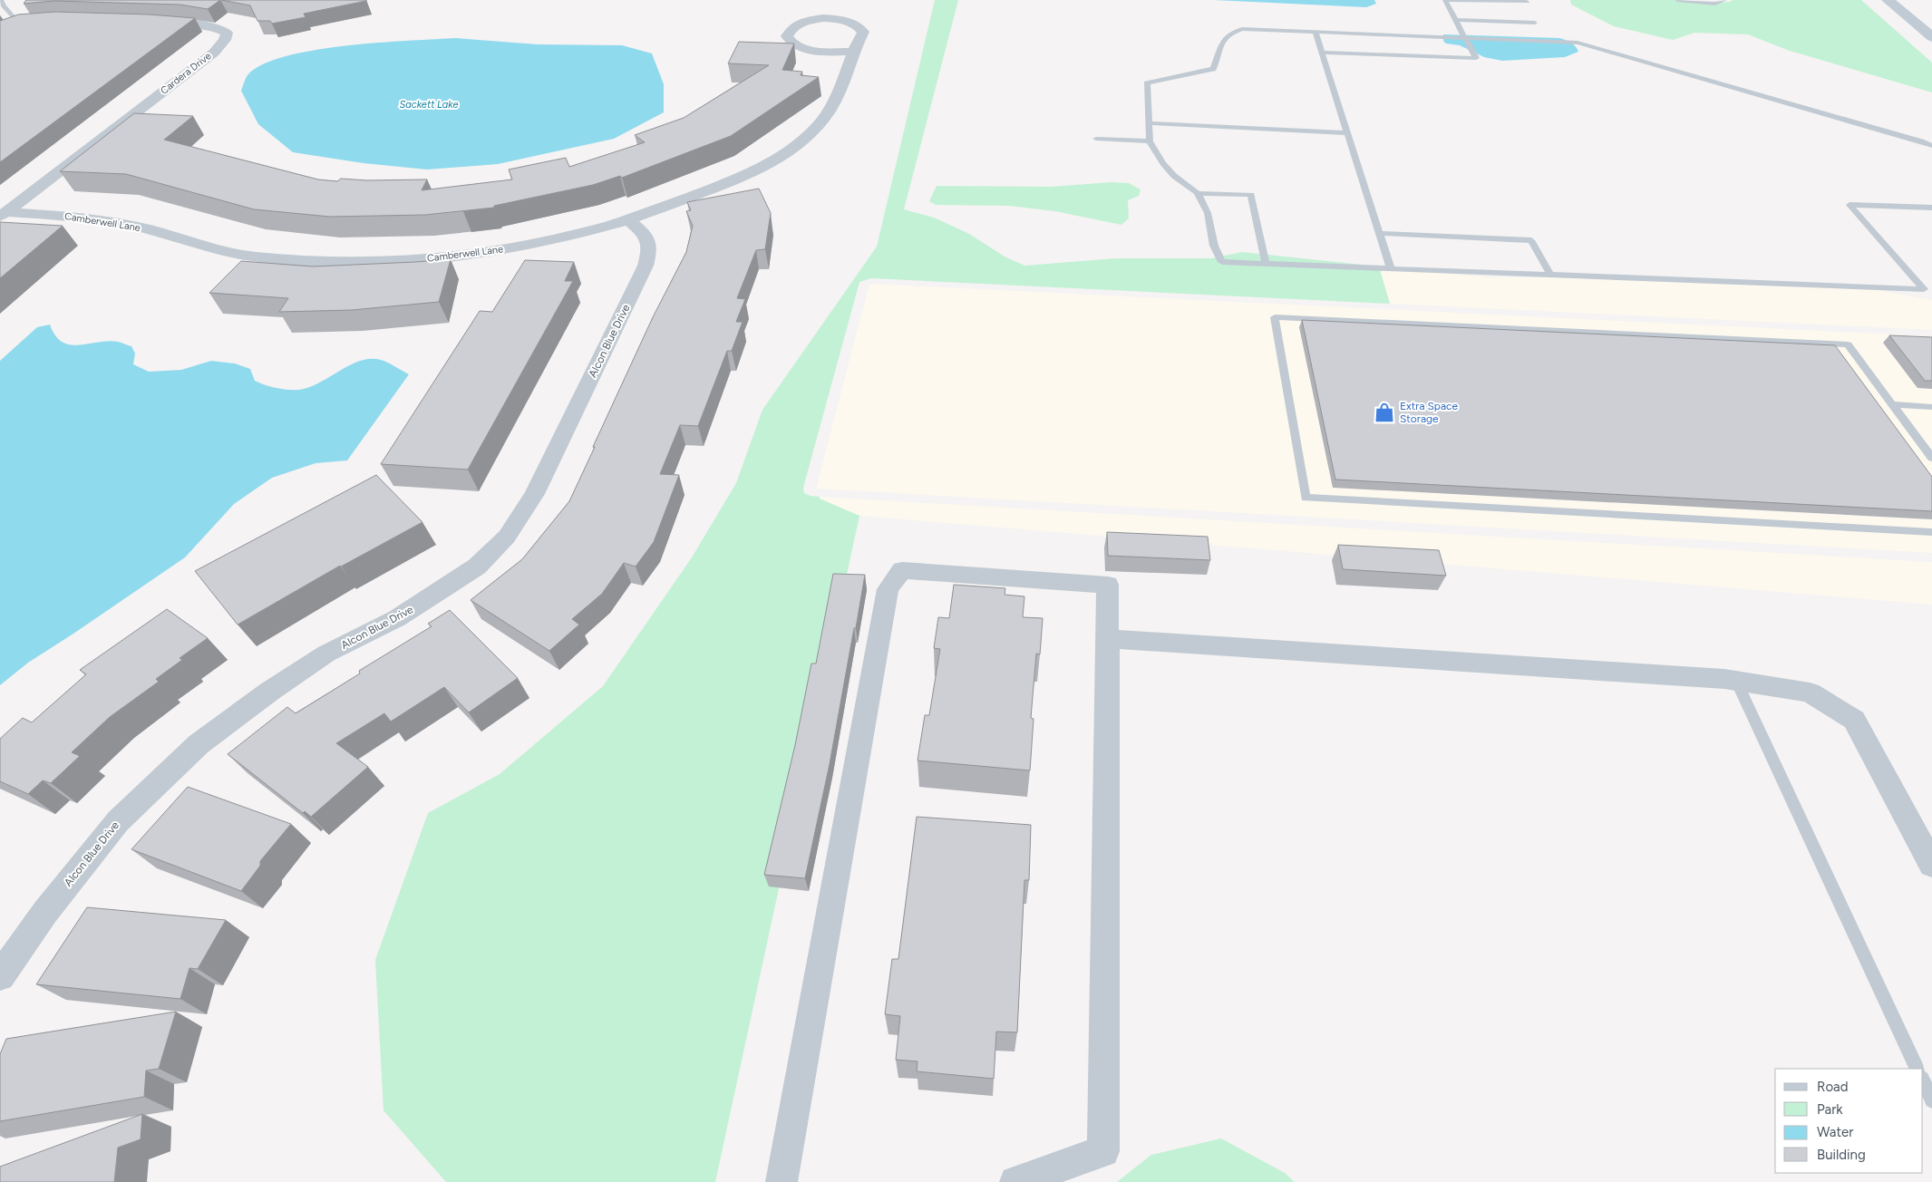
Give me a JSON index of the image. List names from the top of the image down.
{
  "streets": {
    "street": ["Cardera Drive", "Camberwell Lane", "Alcon Blue Drive"]
  },
  "crossings": [
    ["Cardera Drive", "Camberwell Lane"],
    ["Camberwell Lane", "Alcon Blue Drive"]
  ],
  "water": ["Sackett Lake"],
  "places": {
    "shop": ["Extra Space Storage"]
  },
  "legend": [
    "Road",
    "Park",
    "Water",
    "Building"
  ]
}
